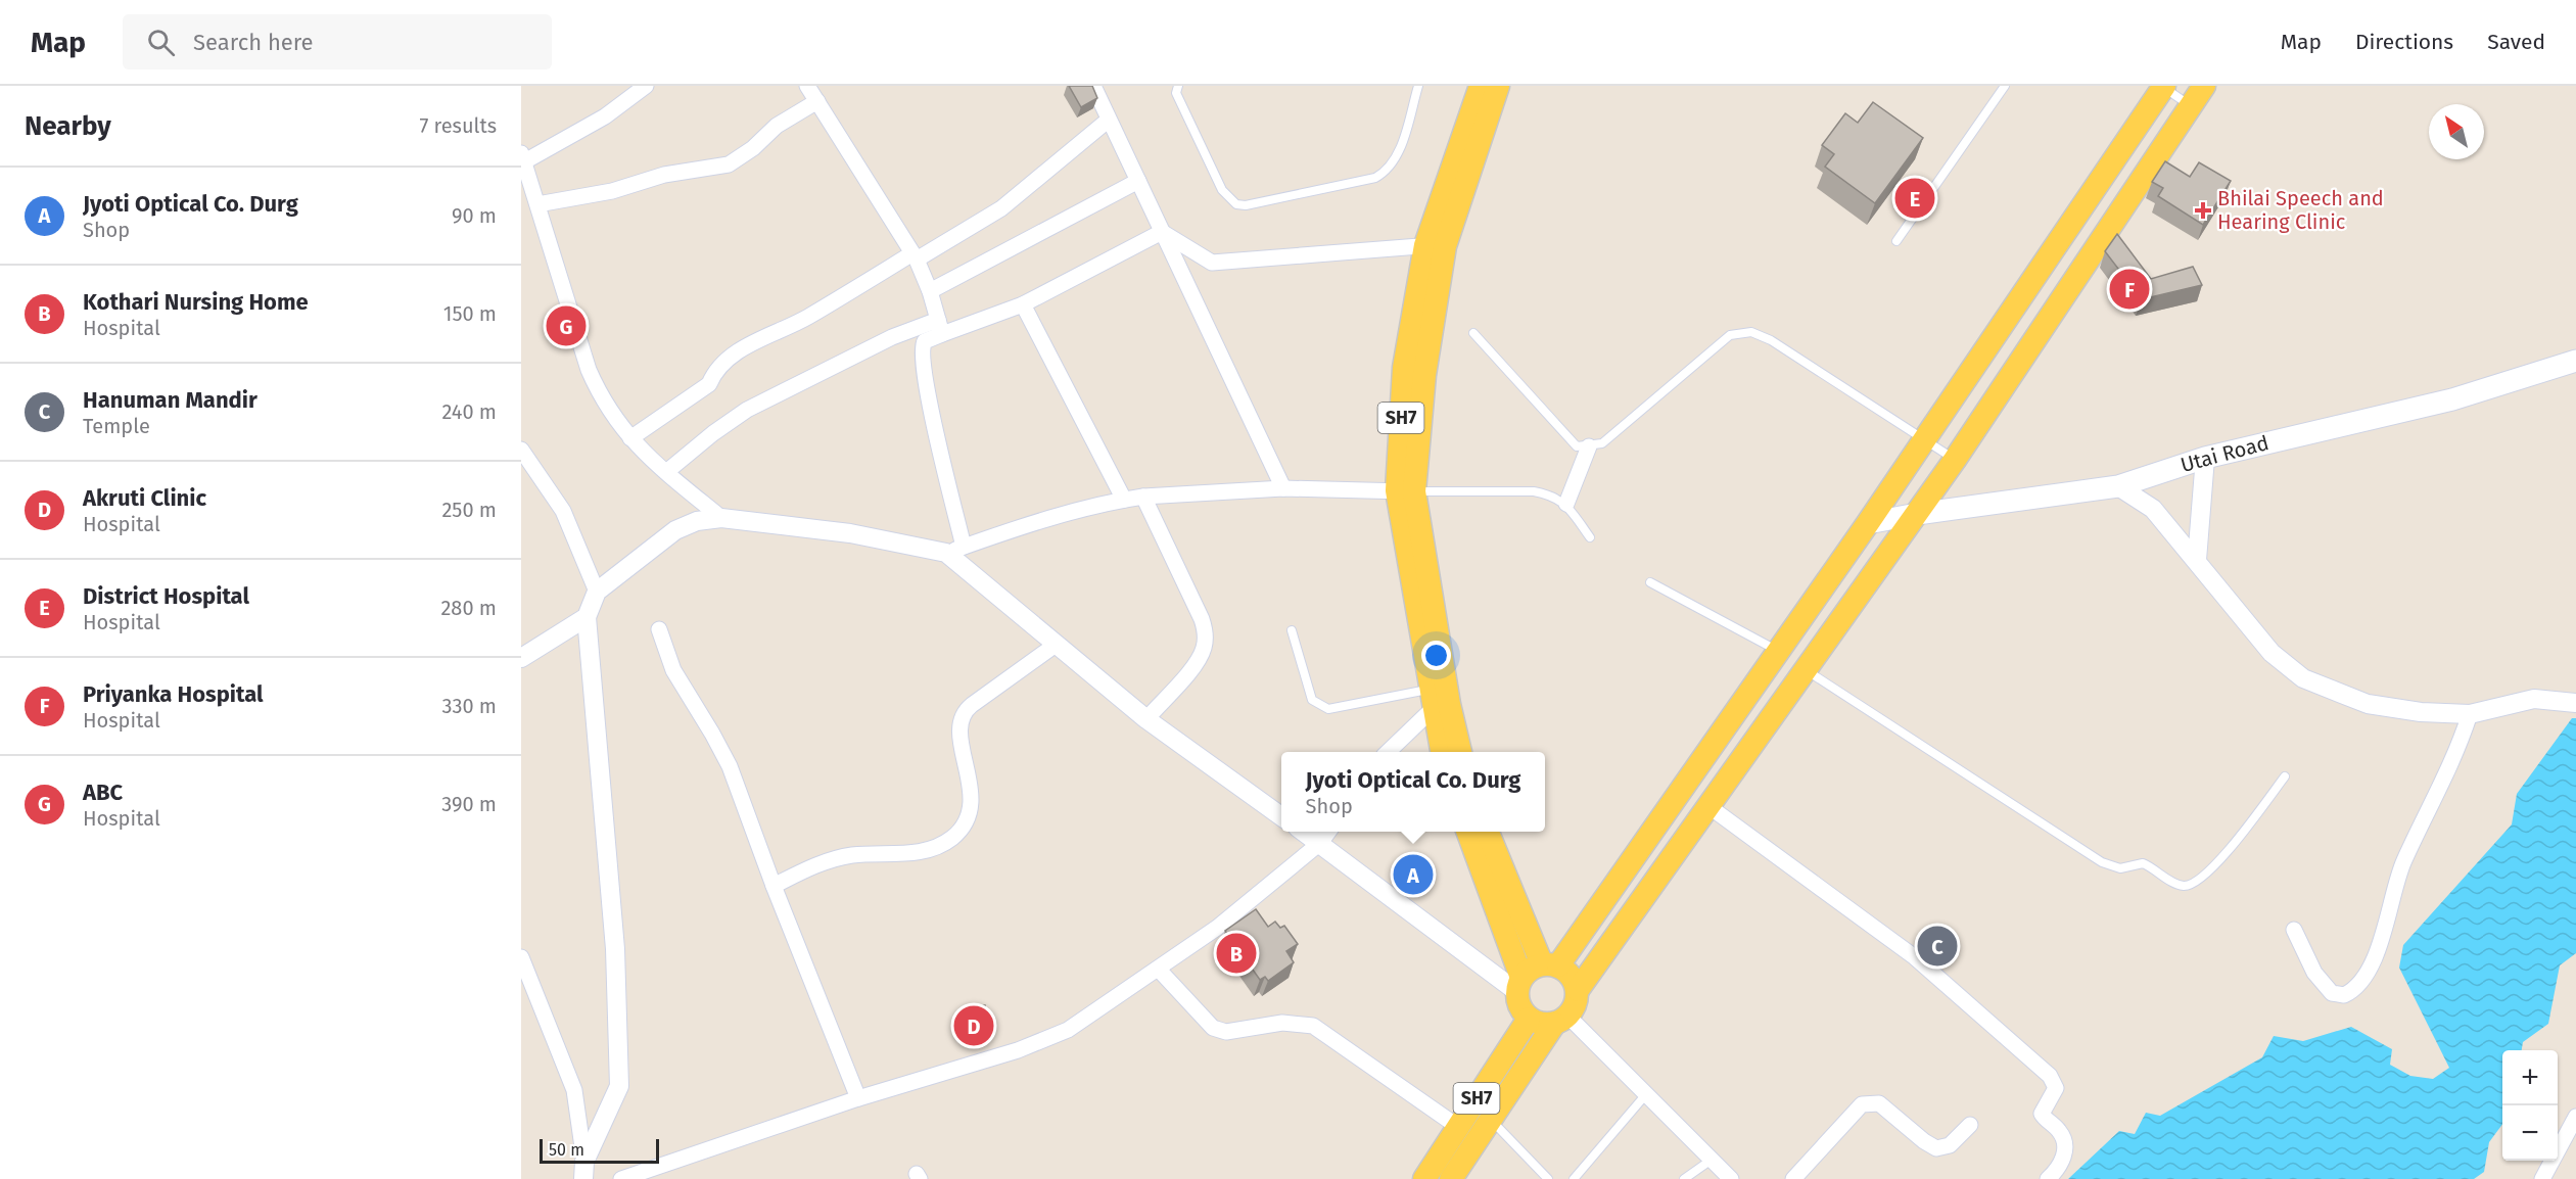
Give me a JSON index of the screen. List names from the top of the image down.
{
  "streets": {
    "main road": ["SH7", "Utai Road"]
  },
  "places": {
    "health": ["Bhilai Speech and Hearing Clinic"]
  },
  "scale_bar": "50 m",
  "north": "top left",
  "page": {
    "header": "Map",
    "search": "Search here",
    "nav": ["Map", "Directions", "Saved"],
    "heading": ["Nearby", "7 results"],
    "list": [
      {
        "mark": "A",
        "name": "Jyoti Optical Co. Durg",
        "note": "Shop",
        "value": "90 m"
      },
      {
        "mark": "B",
        "name": "Kothari Nursing Home",
        "note": "Hospital",
        "value": "150 m"
      },
      {
        "mark": "C",
        "name": "Hanuman Mandir",
        "note": "Temple",
        "value": "240 m"
      },
      {
        "mark": "D",
        "name": "Akruti Clinic",
        "note": "Hospital",
        "value": "250 m"
      },
      {
        "mark": "E",
        "name": "District Hospital",
        "note": "Hospital",
        "value": "280 m"
      },
      {
        "mark": "F",
        "name": "Priyanka Hospital",
        "note": "Hospital",
        "value": "330 m"
      },
      {
        "mark": "G",
        "name": "ABC",
        "note": "Hospital",
        "value": "390 m"
      }
    ],
    "pins": [
      "E",
      "F",
      "G",
      "A",
      "C",
      "B",
      "D"
    ],
    "popup": ["Jyoti Optical Co. Durg", "Shop"],
    "map_buttons": ["+", "−"],
    "scale": "50 m"
  }
}
